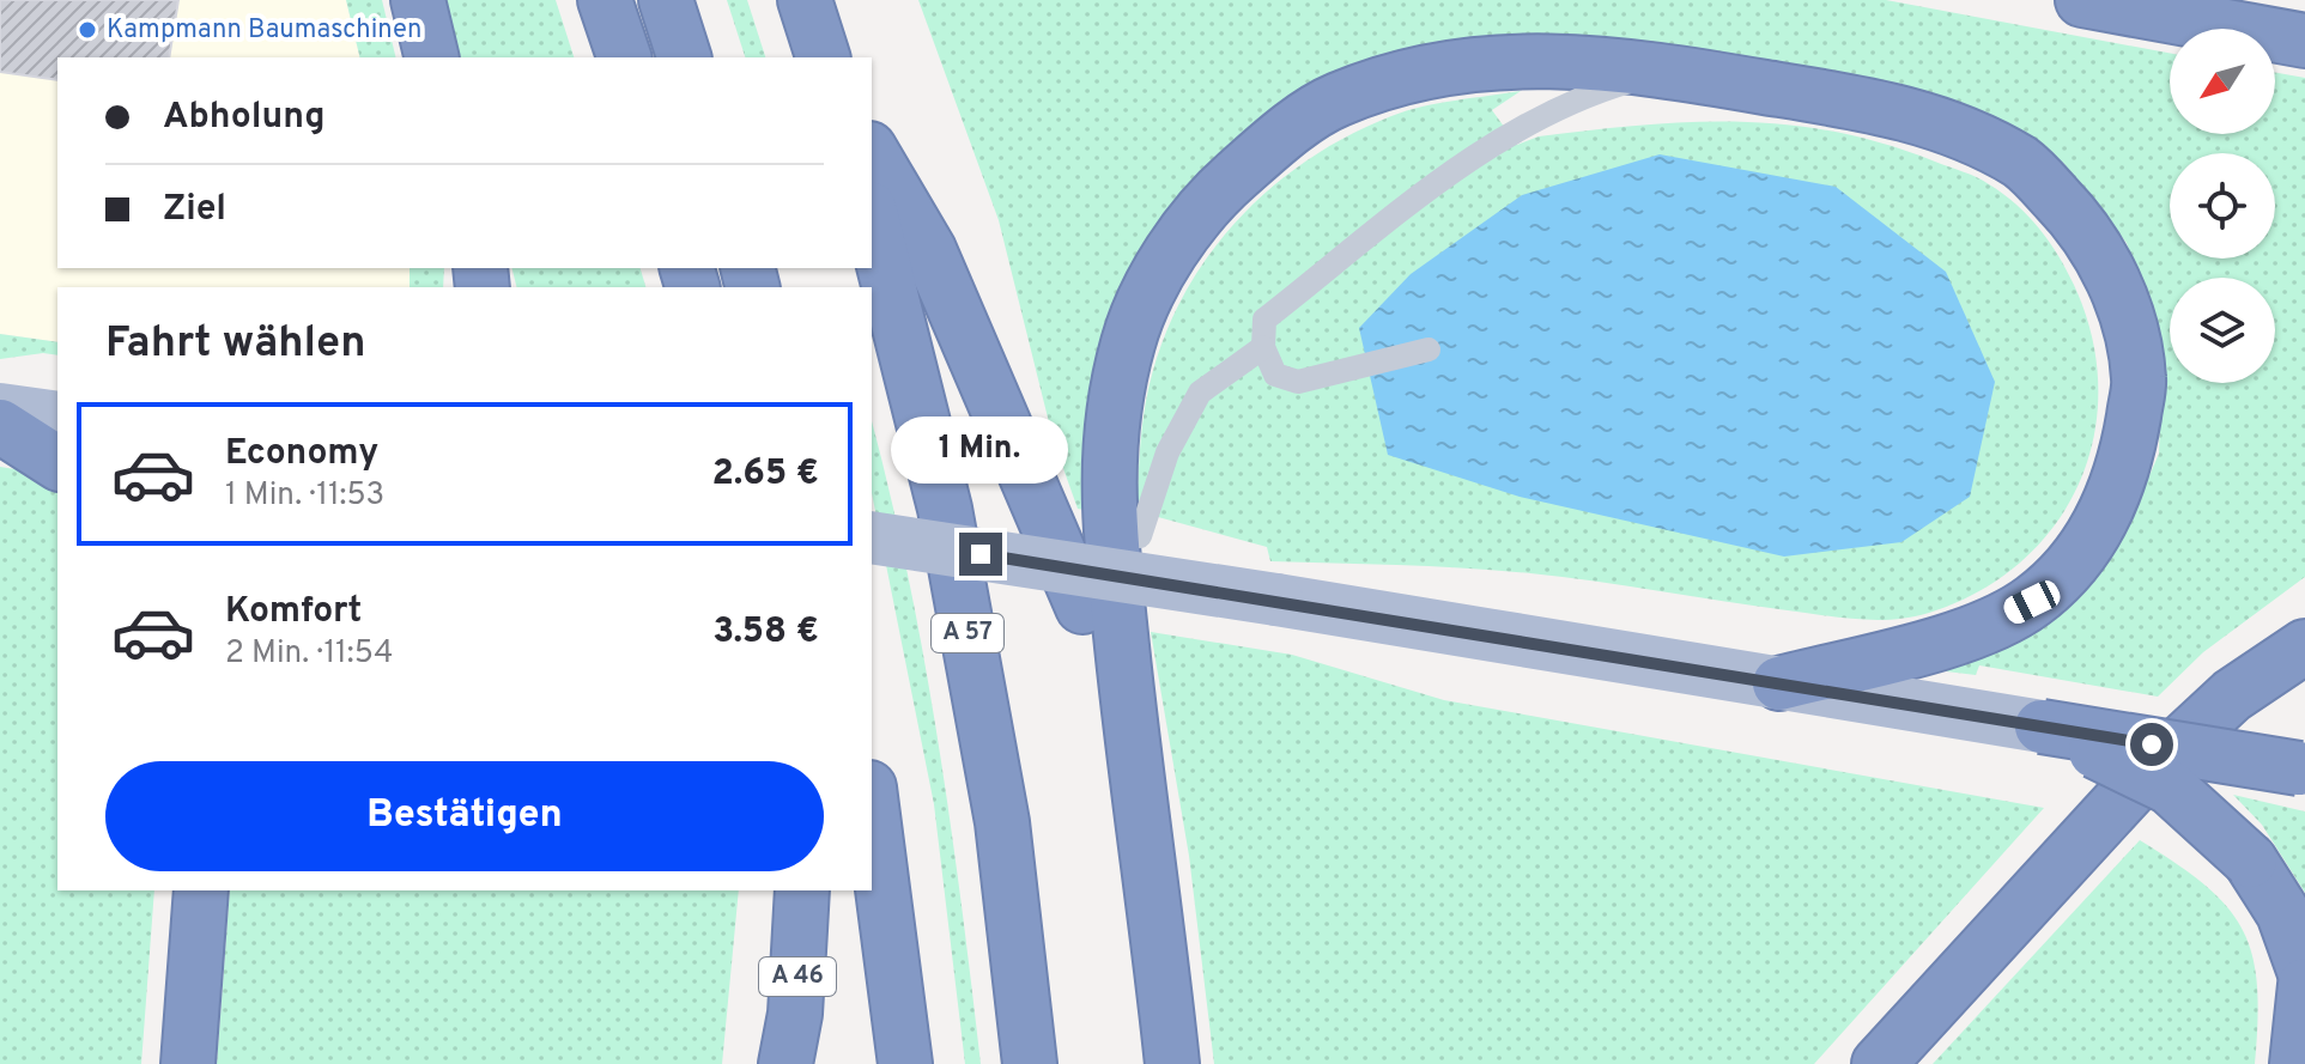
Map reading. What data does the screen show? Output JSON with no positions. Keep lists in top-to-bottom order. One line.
{"streets":{"highway":["A 57","A 46"]},"places":["Kampmann Baumaschinen"],"north":"bottom left","page":{"banner":["Abholung","Ziel"],"heading":"Fahrt wählen","list":[{"name":"Economy","note":"1 Min. · 11:53","value":"2.65 €"},{"name":"Komfort","note":"2 Min. · 11:54","value":"3.58 €"}],"bubble":"1 Min.","buttons":"Bestätigen"}}
